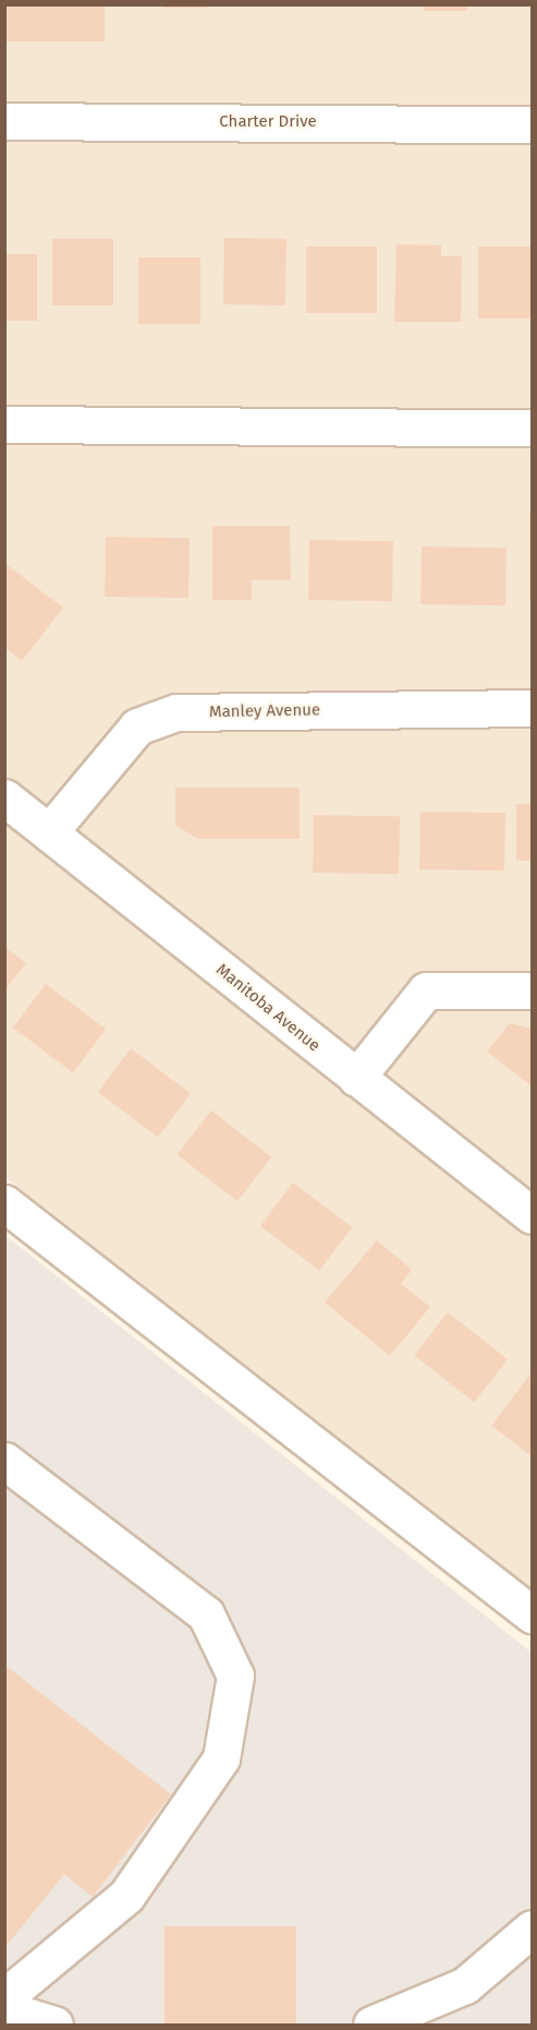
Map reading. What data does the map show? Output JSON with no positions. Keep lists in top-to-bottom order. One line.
{"streets":{"street":["Charter Drive","Manley Avenue","Manitoba Avenue"]},"crossings":[["Manley Avenue","Manitoba Avenue"]]}
